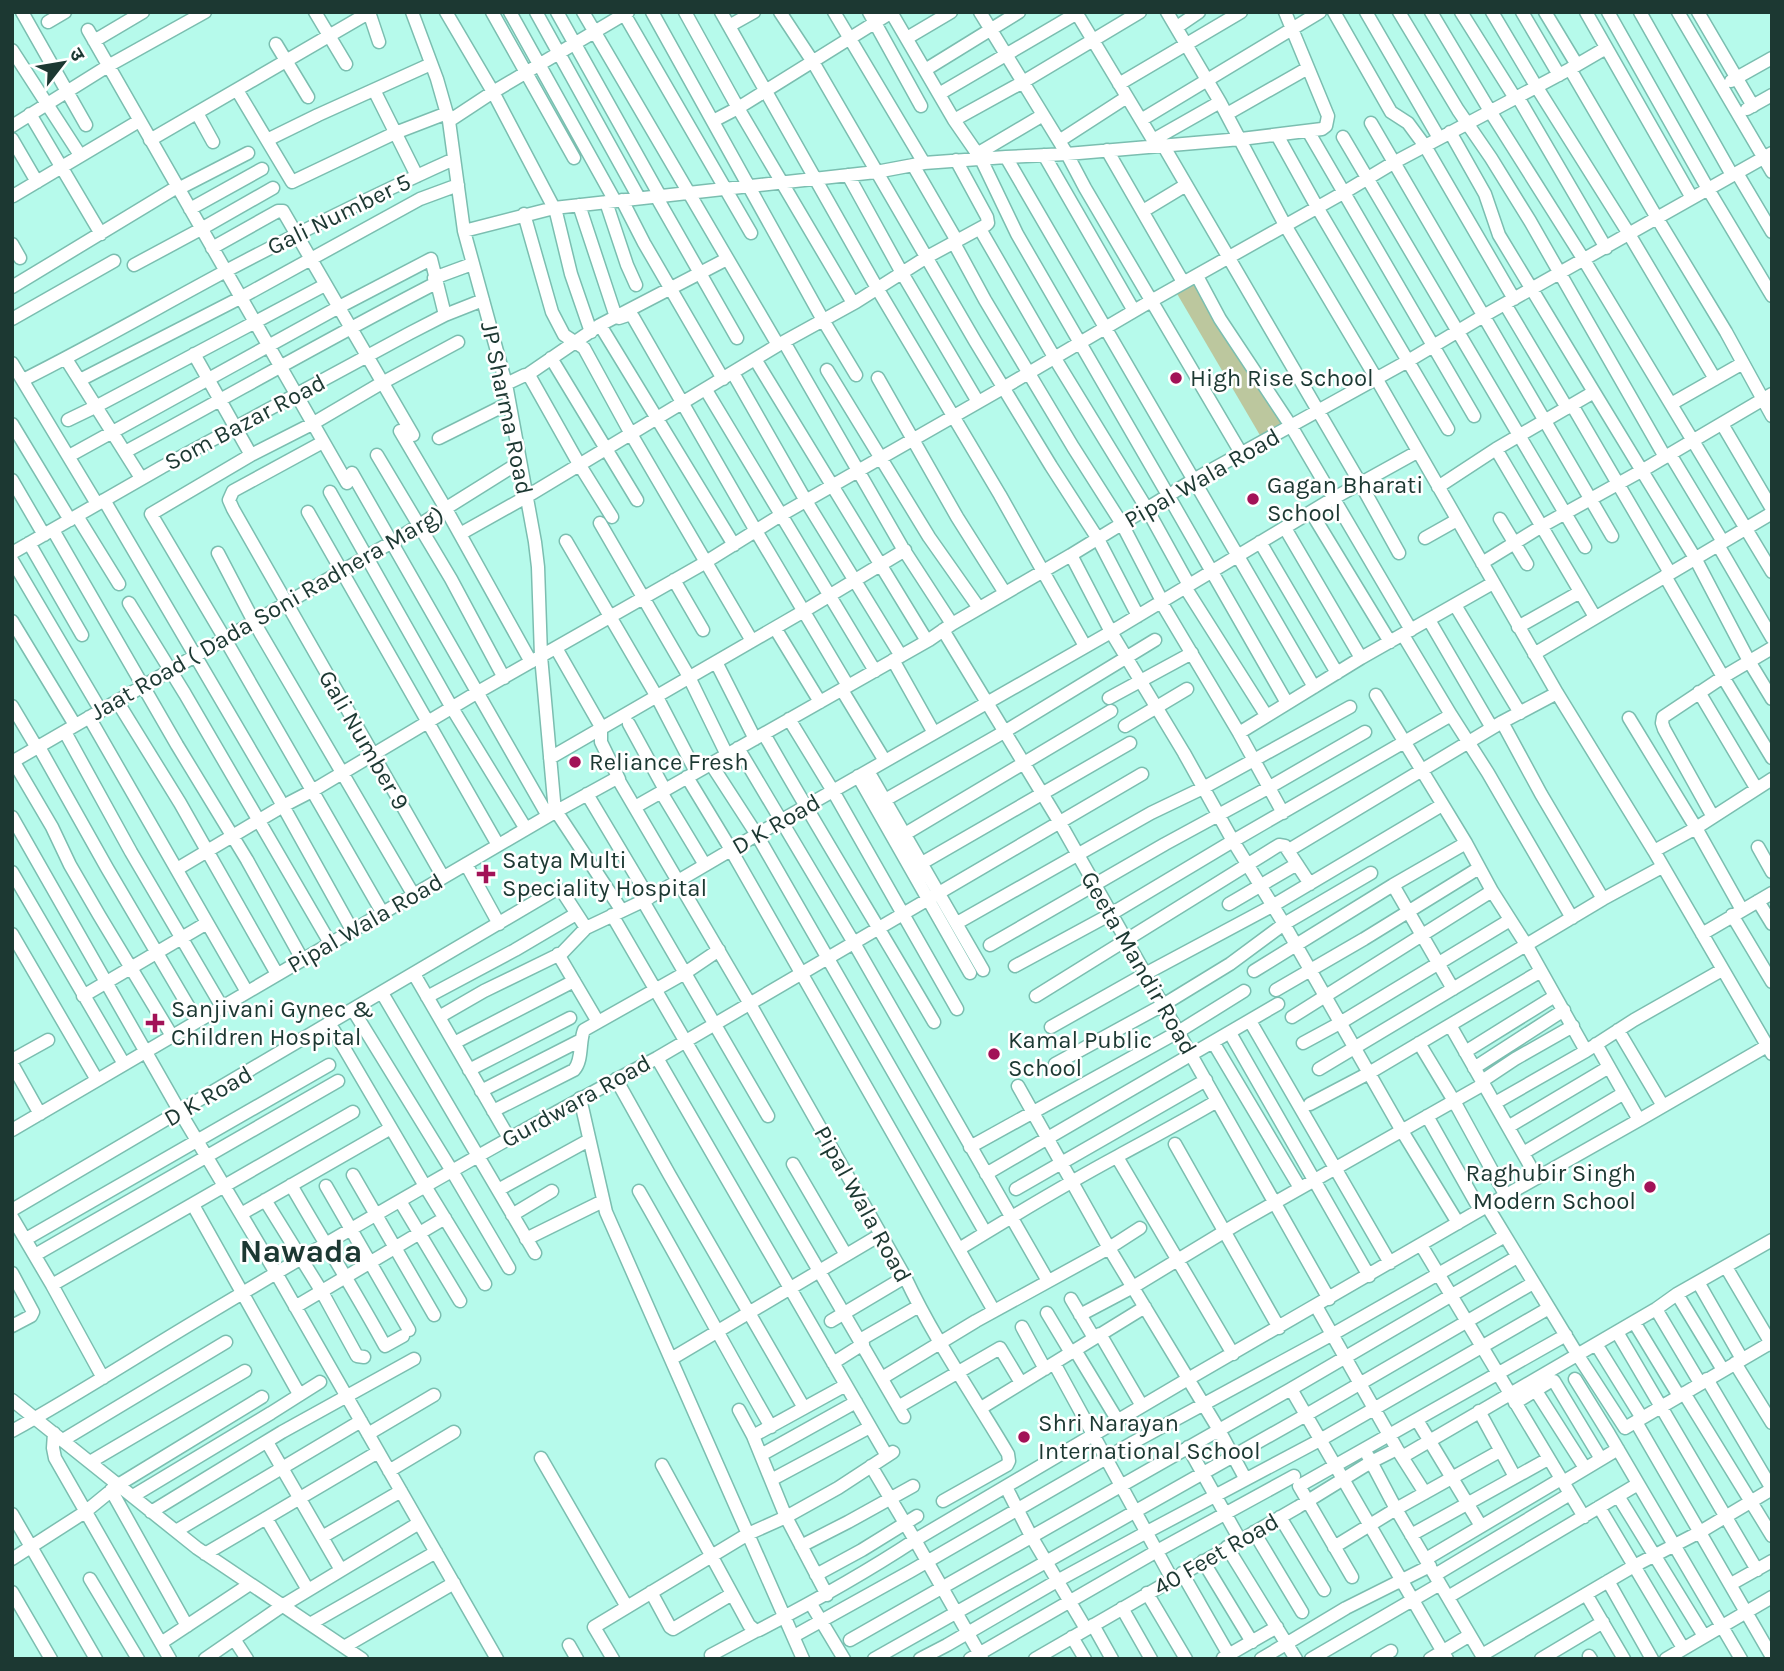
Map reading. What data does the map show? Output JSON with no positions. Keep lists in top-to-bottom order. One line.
{"streets":{"street":["Gali Number 5","JP Sharma Road","Som Bazar Road","Pipal Wala Road","Jaat Road ( Dada Soni Radhera Marg)","Gali Number 9","D K Road","Geeta Mandir Road","Gurdwara Road","40 Feet Road"]},"crossings":[["Gali Number 5","JP Sharma Road"],["JP Sharma Road","Som Bazar Road"],["JP Sharma Road","Pipal Wala Road"],["JP Sharma Road","Jaat Road ( Dada Soni Radhera Marg)"],["Pipal Wala Road","Gali Number 9"],["Pipal Wala Road","D K Road"],["Pipal Wala Road","Geeta Mandir Road"],["Pipal Wala Road","Gurdwara Road"],["Jaat Road ( Dada Soni Radhera Marg)","Gali Number 9"],["D K Road","Geeta Mandir Road"],["Geeta Mandir Road","Gurdwara Road"]],"districts":["Nawada"],"places":{"other":["High Rise School","Gagan Bharati School","Reliance Fresh","Kamal Public School","Raghubir Singh Modern School","Shri Narayan International School"],"health":["Satya Multi Speciality Hospital","Sanjivani Gynec & Children Hospital"]},"north":"top right"}
